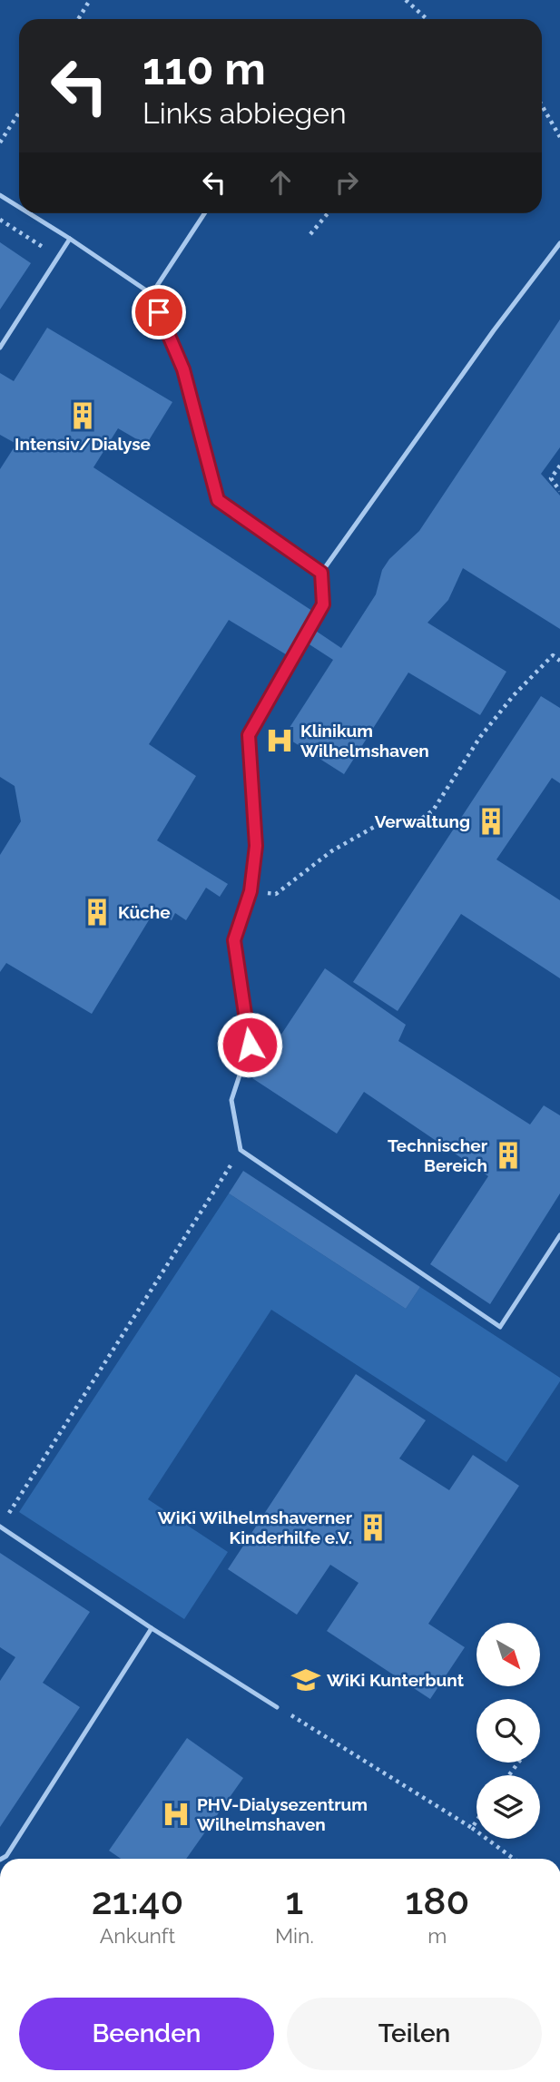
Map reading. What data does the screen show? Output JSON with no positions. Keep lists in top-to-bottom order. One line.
{"places":{"building":["Intensiv/Dialyse","Verwaltung","Küche","Technischer Bereich","WiKi Wilhelmshaverner Kinderhilfe e.V."],"hospital":["Klinikum Wilhelmshaven","PHV-Dialysezentrum Wilhelmshaven"],"school or university":["WiKi Kunterbunt"]},"north":"bottom right","page":{"turn":["110 m","Links abbiegen"],"eta":["21:40","Ankunft","1","Min.","180","m"],"buttons":["Beenden","Teilen"]}}
